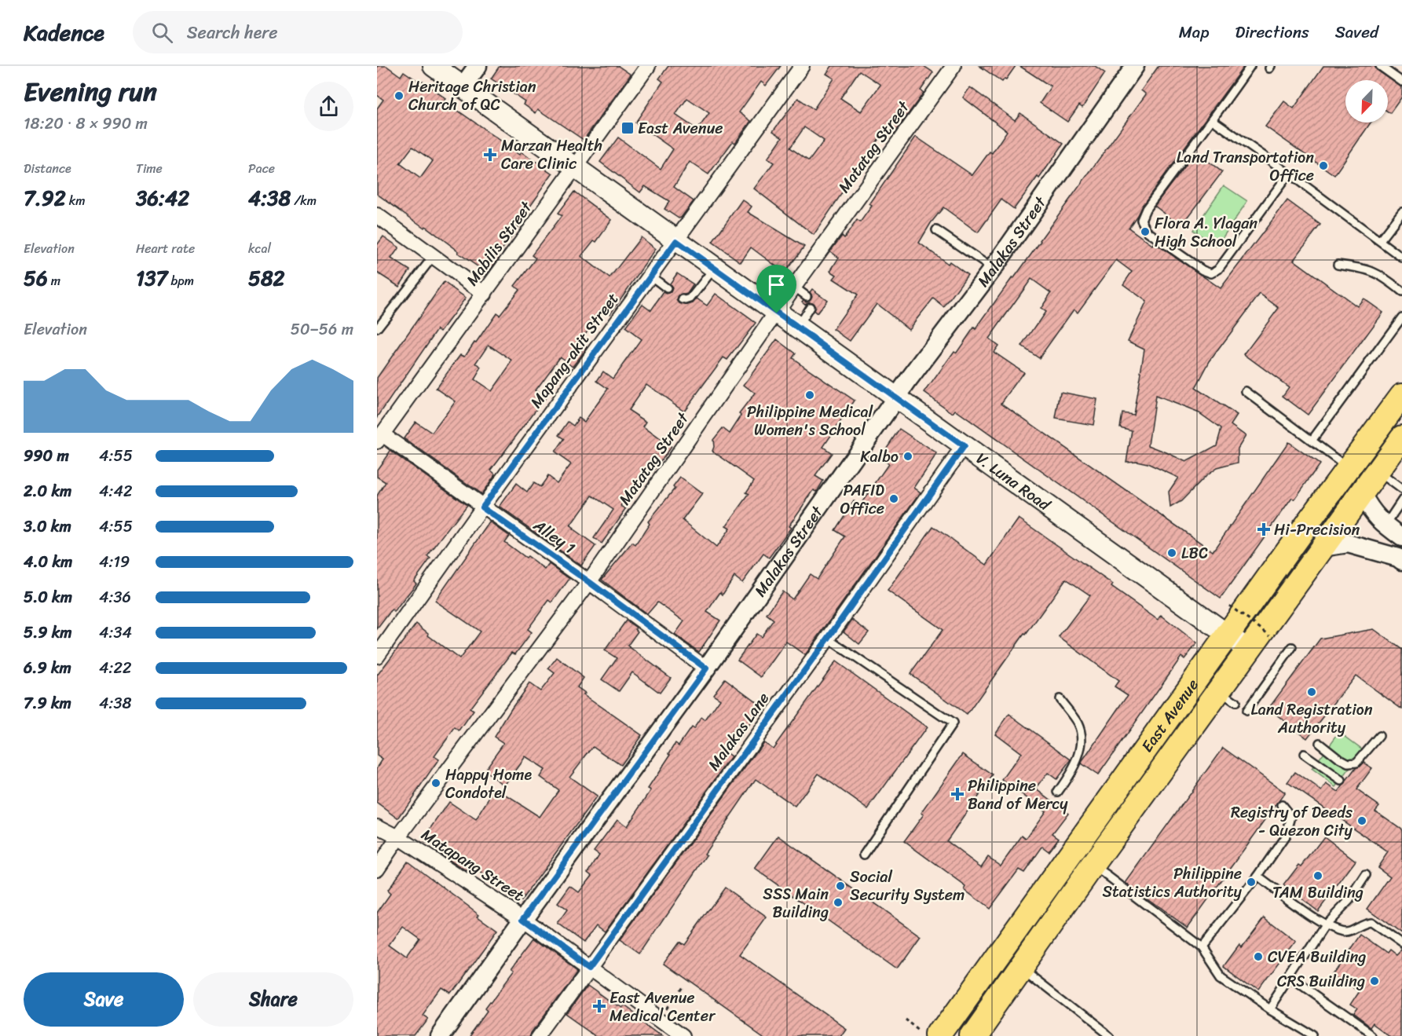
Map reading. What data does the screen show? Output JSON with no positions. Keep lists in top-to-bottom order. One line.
{"streets":{"main road":["V. Luna Road","East Avenue"],"street":["Matatag Street","Malakas Street","Mabilis Street","Mapang-akit Street","Alley 1","Malakas Lane","Matapang Street"]},"crossings":[["Matatag Street","V. Luna Road"],["Matatag Street","Alley 1"],["Matatag Street","Matapang Street"],["Malakas Street","V. Luna Road"],["Malakas Street","Alley 1"],["Malakas Street","Matapang Street"],["Mabilis Street","V. Luna Road"],["Mabilis Street","Alley 1"],["Mapang-akit Street","V. Luna Road"],["Mapang-akit Street","Alley 1"],["V. Luna Road","East Avenue"],["V. Luna Road","Malakas Lane"],["Malakas Lane","Matapang Street"]],"places":{"other":["Heritage Christian Church of QC","Land Transportation Office","Flora A. Ylagan High School","Philippine Medical Women's School","Kalbo","PAFID Office","LBC","Land Registration Authority","Happy Home Condotel","Registry of Deeds - Quezon City","TAM Building","Philippine Statistics Authority","Social Security System","SSS Main Building","CVEA Building","CRS Building"],"transit":["East Avenue"],"health":["Marzan Health Care Clinic","Hi-Precision","Philippine Band of Mercy","East Avenue Medical Center"]},"north":"bottom left","page":{"header":"Kadence","search":"Search here","nav":["Map","Directions","Saved"],"heading":["Evening run","18:20 · 8 × 990 m"],"stats":[["Distance","7.92 km"],["Time","36:42"],["Pace","4:38 /km"],["Elevation","56 m"],["Heart rate","137 bpm"],["kcal","582"]],"chart":["Elevation","50–56 m"],"list":[{"name":"990 m","note":"4:55"},{"name":"2.0 km","note":"4:42"},{"name":"3.0 km","note":"4:55"},{"name":"4.0 km","note":"4:19"},{"name":"5.0 km","note":"4:36"},{"name":"5.9 km","note":"4:34"},{"name":"6.9 km","note":"4:22"},{"name":"7.9 km","note":"4:38"}],"buttons":["Save","Share"]}}
